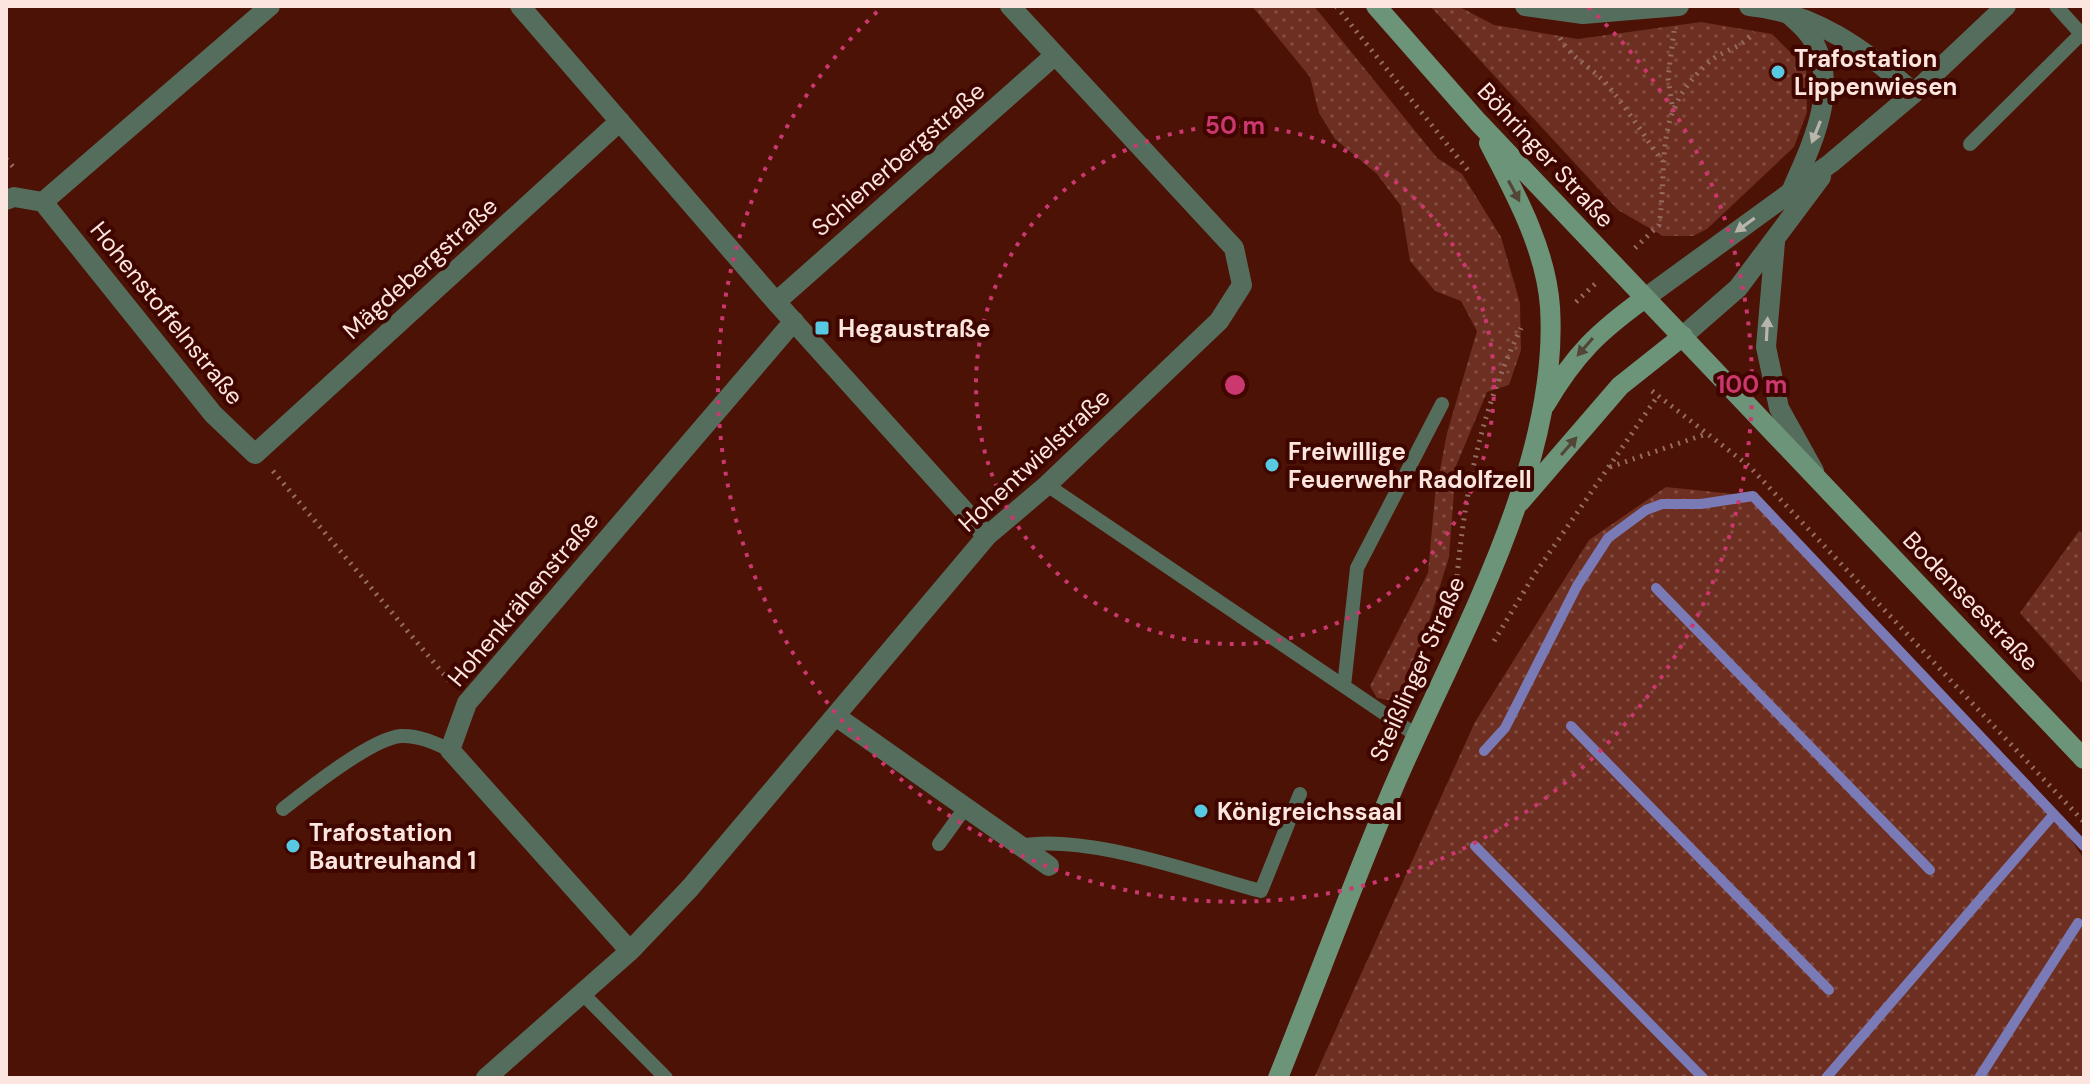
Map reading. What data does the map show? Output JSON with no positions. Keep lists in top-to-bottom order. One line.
{"streets":{"street":["Böhringer Straße","Schienerbergstraße","Mägdebergstraße","Hohenstoffelnstraße","Hohentwielstraße","Hohenkrähenstraße","Bodenseestraße","Steißlinger Straße"]},"crossings":[["Böhringer Straße","Bodenseestraße"],["Schienerbergstraße","Hohentwielstraße"],["Mägdebergstraße","Hohenstoffelnstraße"]],"places":{"other":["Trafostation Lippenwiesen","Freiwillige Feuerwehr Radolfzell","Königreichssaal","Trafostation Bautreuhand 1"],"transit":["Hegaustraße"]},"rings":["50 m","100 m"]}
